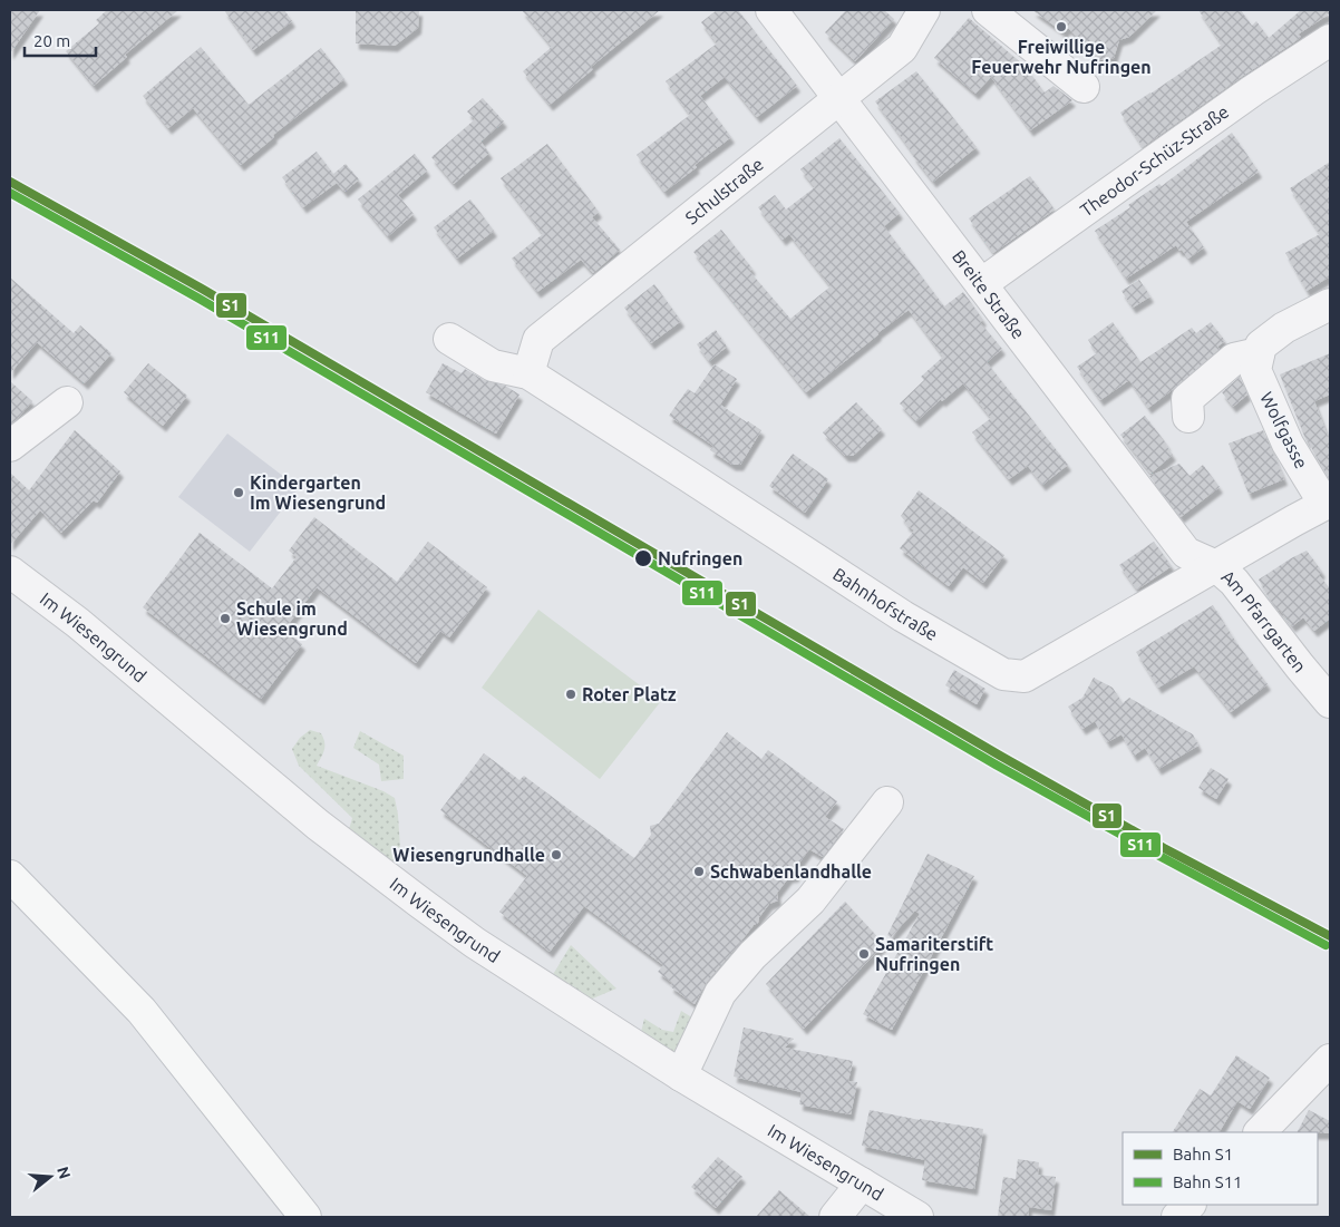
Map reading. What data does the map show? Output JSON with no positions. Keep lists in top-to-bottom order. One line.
{"streets":{"street":["Theodor-Schüz-Straße","Schulstraße","Breite Straße","Wolfgasse","Bahnhofstraße","Am Pfarrgarten","Im Wiesengrund"]},"crossings":[["Theodor-Schüz-Straße","Breite Straße"],["Schulstraße","Breite Straße"],["Schulstraße","Bahnhofstraße"],["Breite Straße","Bahnhofstraße"],["Breite Straße","Am Pfarrgarten"],["Wolfgasse","Bahnhofstraße"],["Bahnhofstraße","Am Pfarrgarten"]],"places":["Freiwillige Feuerwehr Nufringen","Kindergarten Im Wiesengrund","Nufringen","Schule im Wiesengrund","Roter Platz","Wiesengrundhalle","Schwabenlandhalle","Samariterstift Nufringen"],"lines":["rail line S1","rail line S11"],"legend":["Bahn S1","Bahn S11"],"scale_bar":"20 m","north":"right"}
